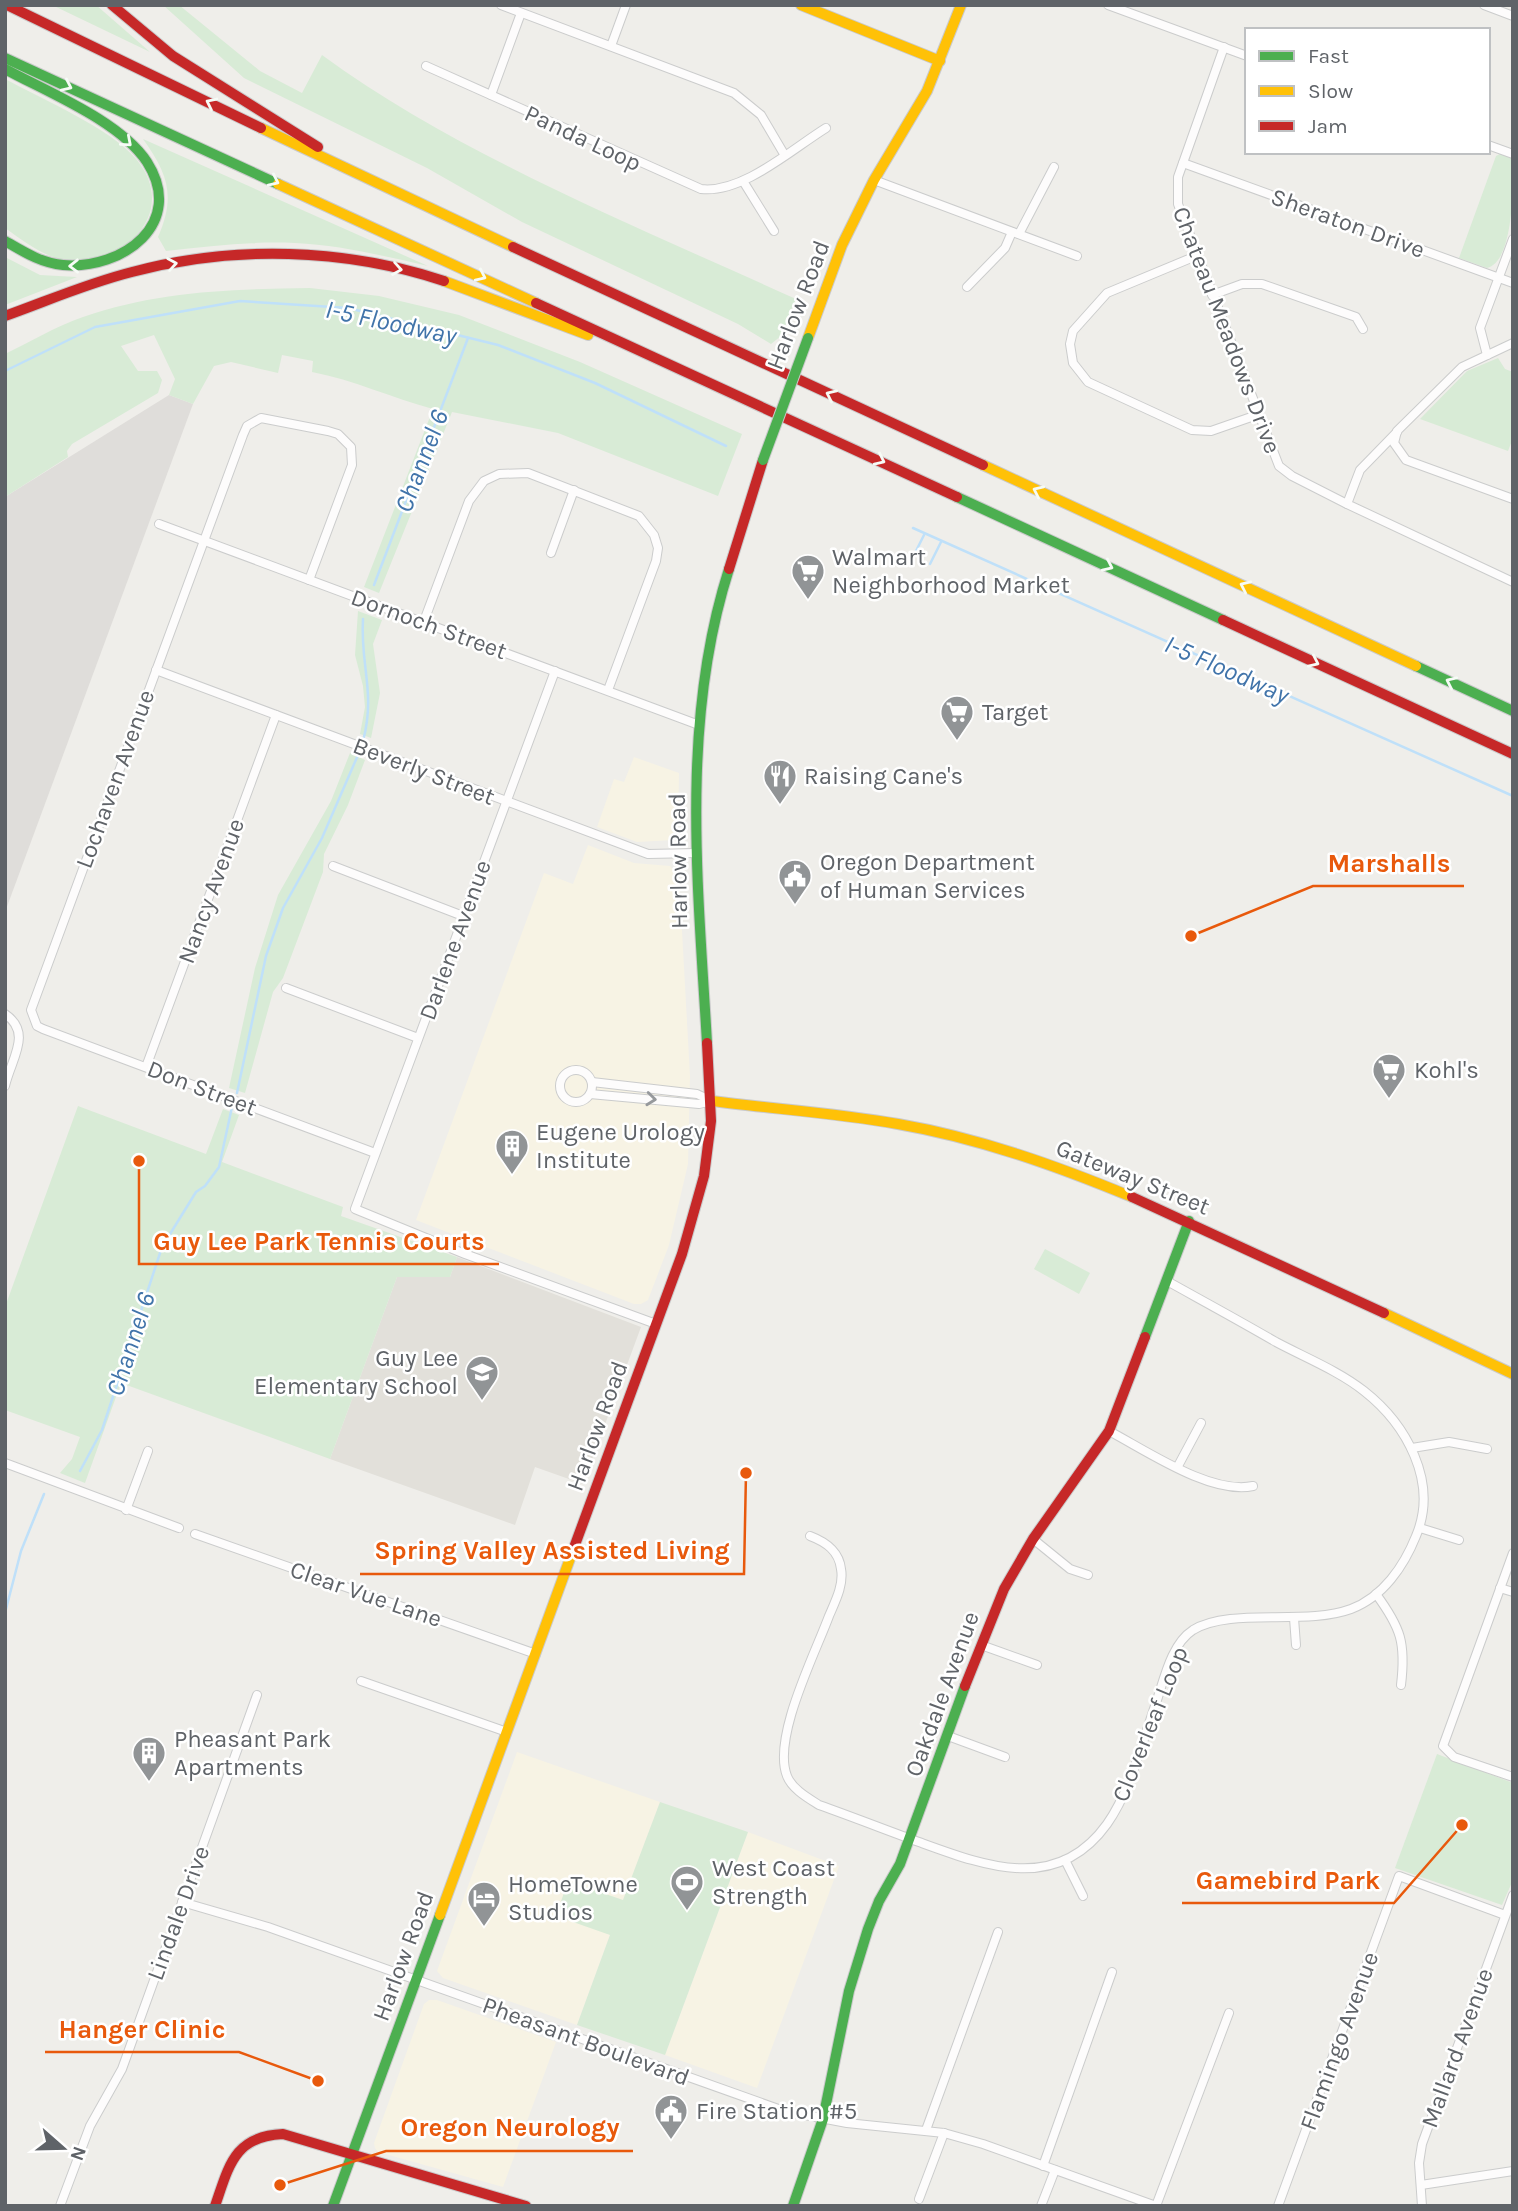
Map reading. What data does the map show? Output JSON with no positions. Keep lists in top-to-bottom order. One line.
{"streets":{"main road":["Harlow Road","Gateway Street","Oakdale Avenue"],"street":["Panda Loop","Sheraton Drive","Chateau Meadows Drive","Dornoch Street","Beverly Street","Lochaven Avenue","Nancy Avenue","Darlene Avenue","Don Street","Clear Vue Lane","Cloverleaf Loop","Lindale Drive","Pheasant Boulevard","Flamingo Avenue","Mallard Avenue"]},"crossings":[["Sheraton Drive","Chateau Meadows Drive"],["Harlow Road","Dornoch Street"],["Harlow Road","Beverly Street"],["Harlow Road","Darlene Avenue"],["Harlow Road","Gateway Street"],["Harlow Road","Clear Vue Lane"],["Harlow Road","Pheasant Boulevard"],["Dornoch Street","Lochaven Avenue"],["Dornoch Street","Darlene Avenue"],["Beverly Street","Lochaven Avenue"],["Beverly Street","Nancy Avenue"],["Beverly Street","Darlene Avenue"],["Lochaven Avenue","Don Street"],["Nancy Avenue","Don Street"],["Darlene Avenue","Don Street"],["Gateway Street","Oakdale Avenue"],["Oakdale Avenue","Cloverleaf Loop"],["Oakdale Avenue","Pheasant Boulevard"],["Lindale Drive","Pheasant Boulevard"],["Flamingo Avenue","Mallard Avenue"]],"water":["I-5 Floodway","Channel 6"],"places":{"supermarket":["Walmart Neighborhood Market","Target","Kohl's"],"restaurant":["Raising Cane's"],"public building":["Oregon Department of Human Services","Fire Station #5"],"other":["Marshalls","Guy Lee Park Tennis Courts","Spring Valley Assisted Living","Gamebird Park","Hanger Clinic","Oregon Neurology"],"building":["Eugene Urology Institute","Pheasant Park Apartments"],"school or university":["Guy Lee Elementary School"],"sports":["West Coast Strength"],"hotel":["HomeTowne Studios"]},"legend":["Fast","Slow","Jam"],"north":"right"}
